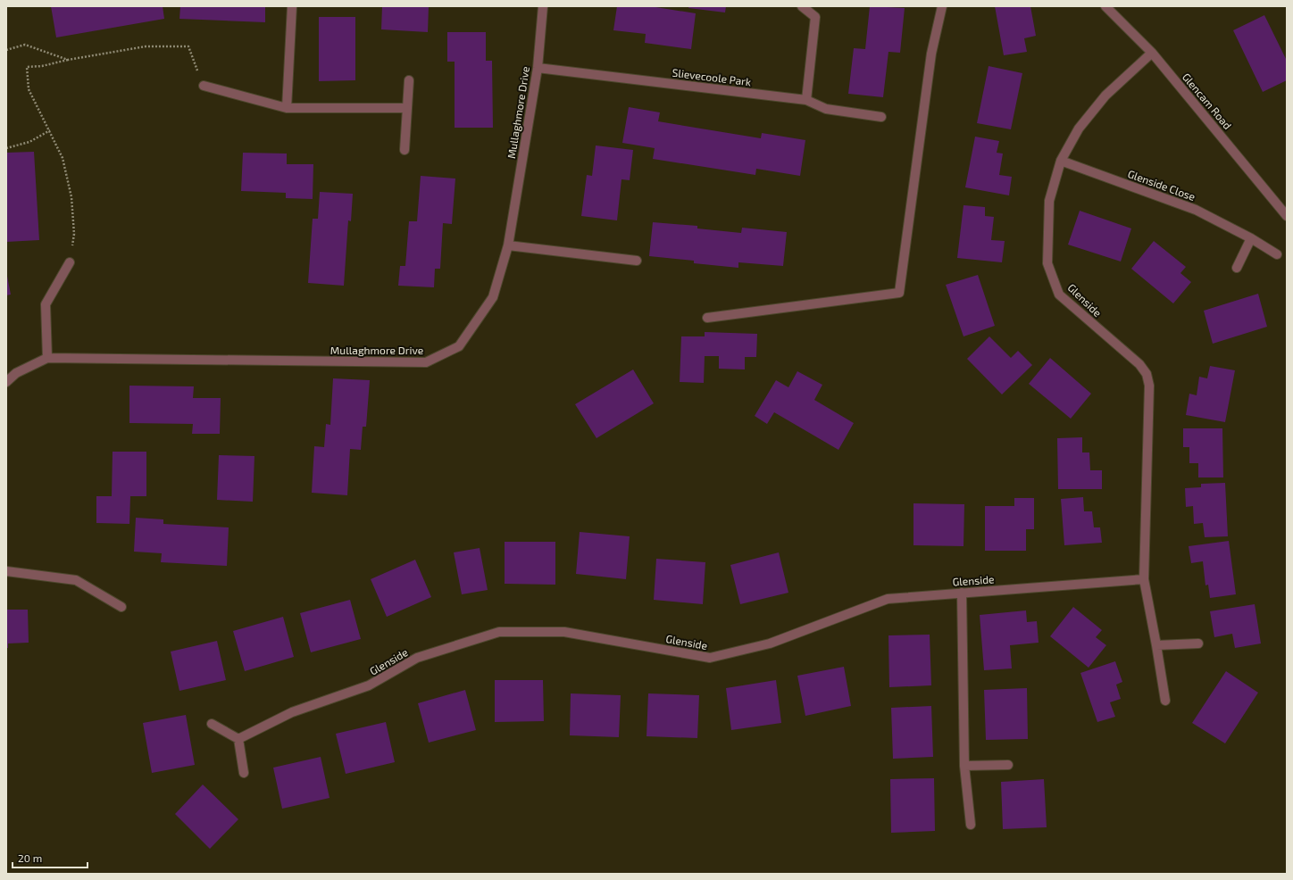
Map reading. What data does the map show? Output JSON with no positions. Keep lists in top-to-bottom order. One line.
{"streets":{"street":["Slievecoole Park","Glencam Road","Mullaghmore Drive","Glenside Close","Glenside"]},"crossings":[["Slievecoole Park","Mullaghmore Drive"],["Glencam Road","Glenside"],["Glenside Close","Glenside"]],"scale_bar":"20 m"}
